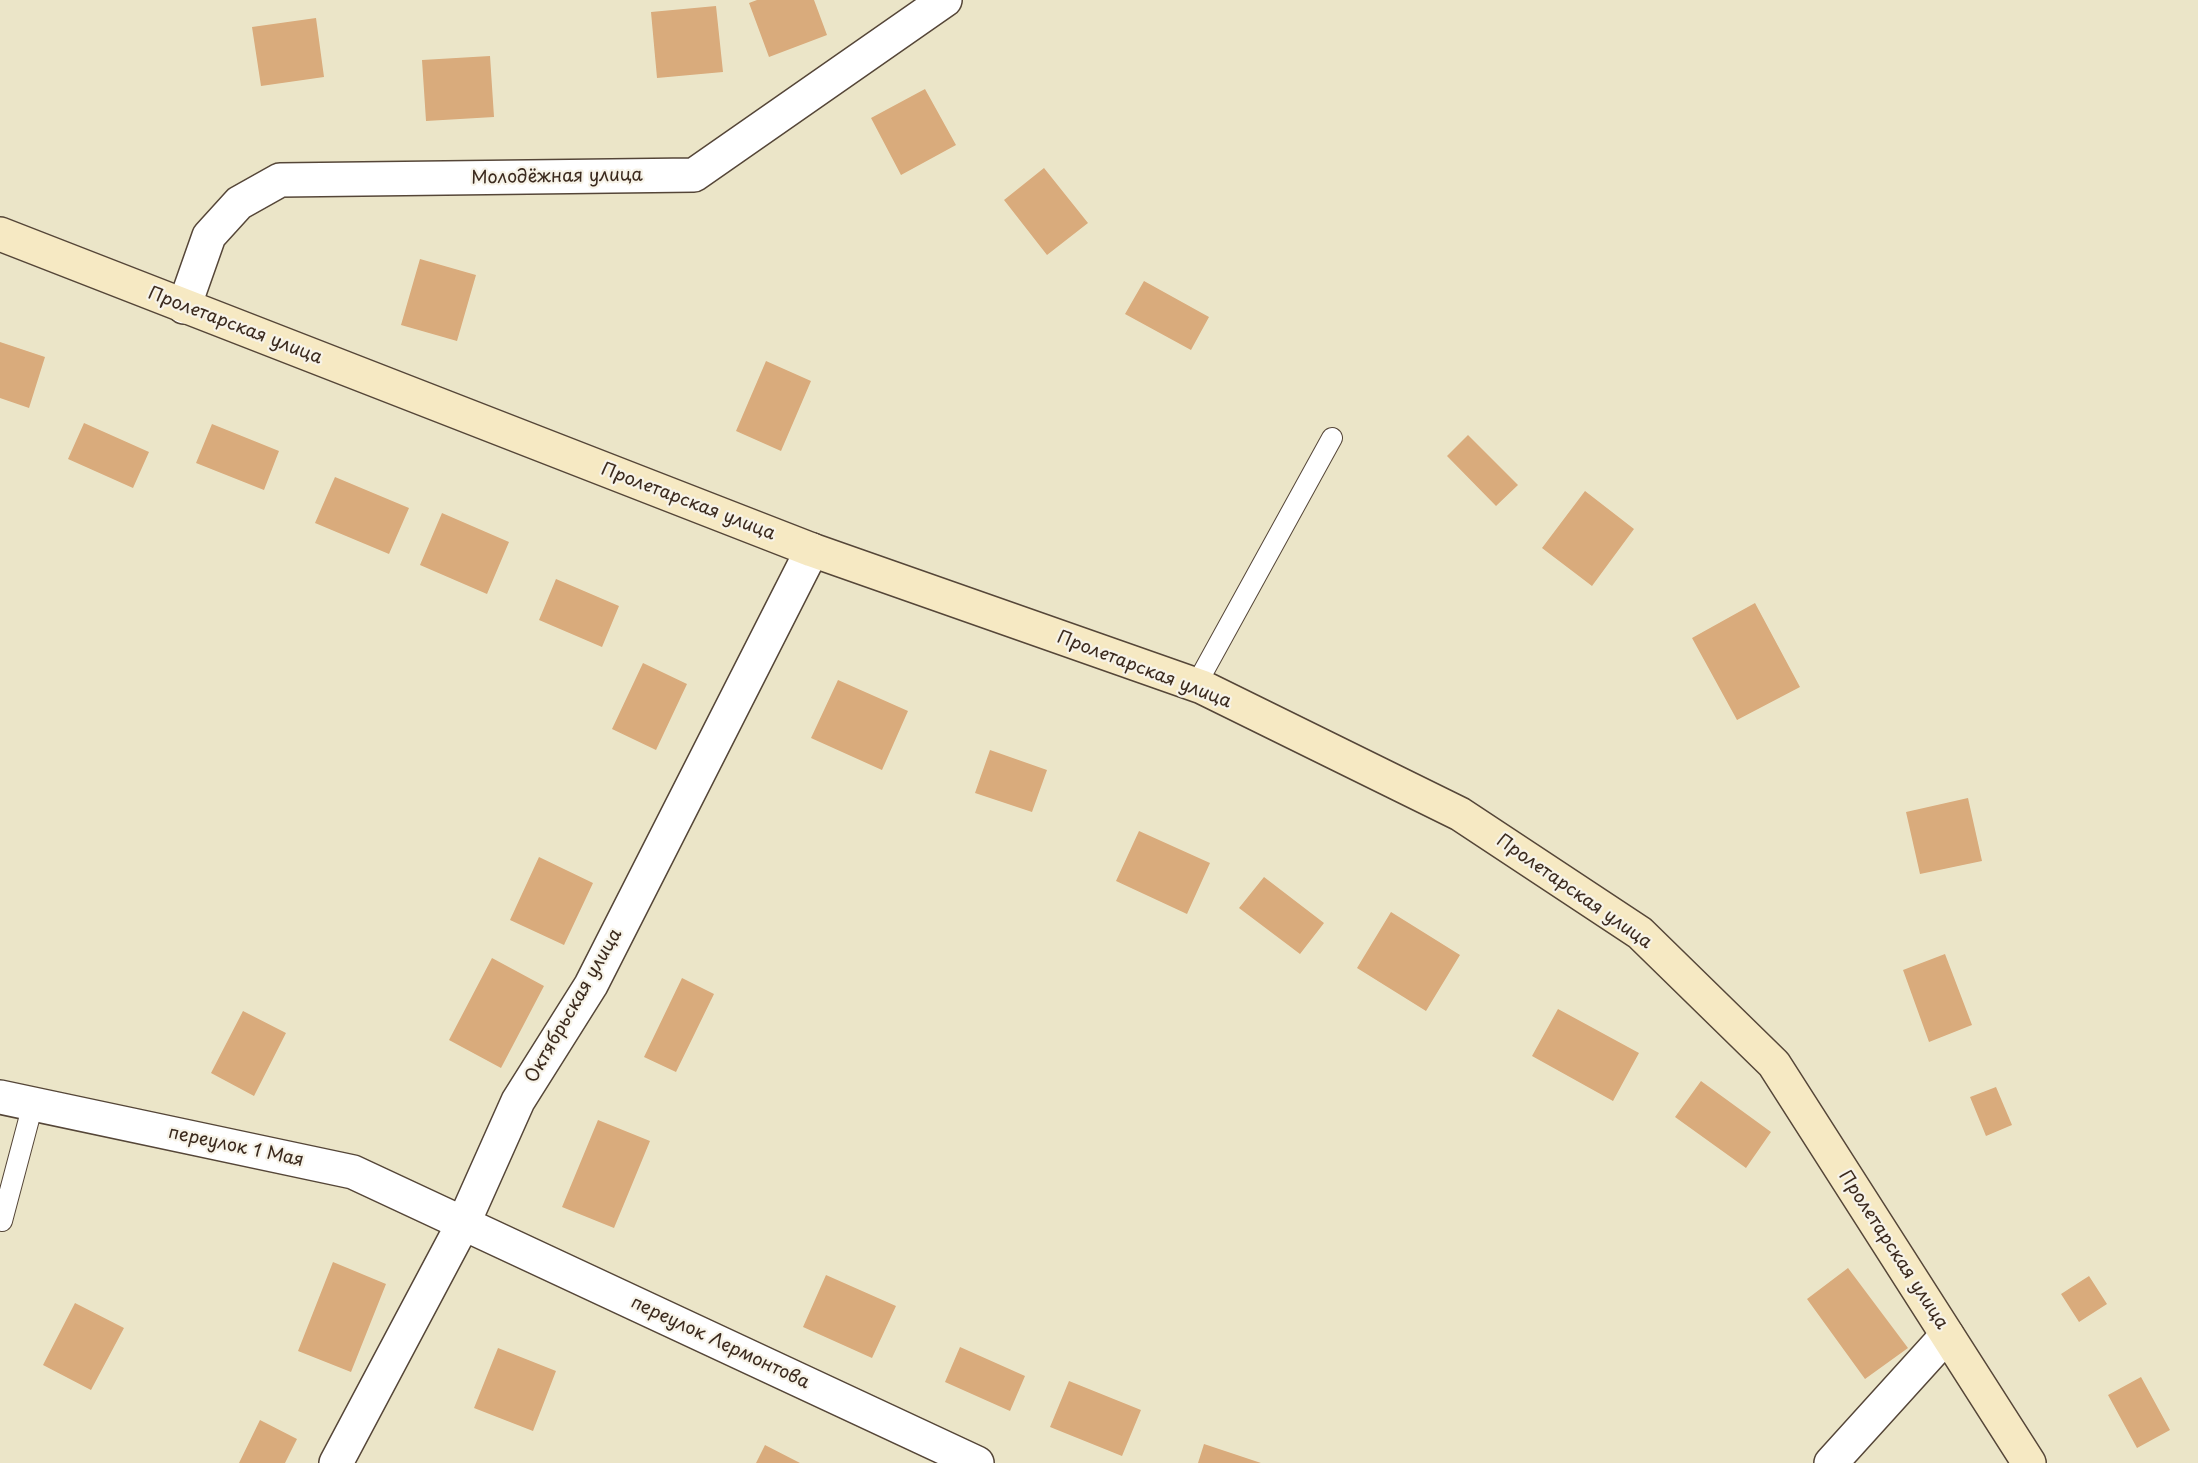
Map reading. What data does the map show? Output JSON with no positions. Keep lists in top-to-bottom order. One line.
{"streets":{"street":["Молодёжная улица","Пролетарская улица","Октябрьская улица","переулок 1 Мая","переулок Лермонтова"]},"crossings":[["Молодёжная улица","Пролетарская улица"],["Пролетарская улица","Октябрьская улица"],["Октябрьская улица","переулок 1 Мая"],["Октябрьская улица","переулок Лермонтова"],["переулок 1 Мая","переулок Лермонтова"]]}
